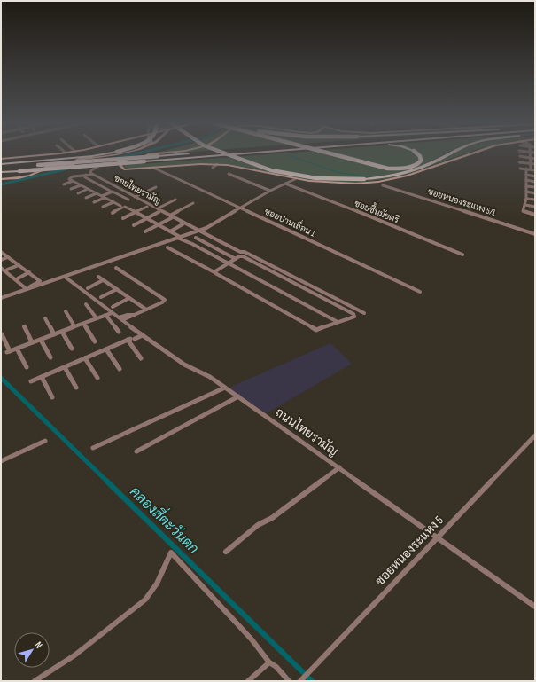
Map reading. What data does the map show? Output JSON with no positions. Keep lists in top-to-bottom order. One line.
{"streets":{"street":["ซอยไทยรามัญ","ซอยหนองระแหง 5/1","ซอยชื้นมัยตรี","ซอยปานเถื่อน 1","ถนนไทยรามัญ","ซอยหนองระแหง 5"]},"crossings":[["ถนนไทยรามัญ","ซอยหนองระแหง 5"]],"water":["คลองสี่ตะวันตก"],"north":"top right"}
